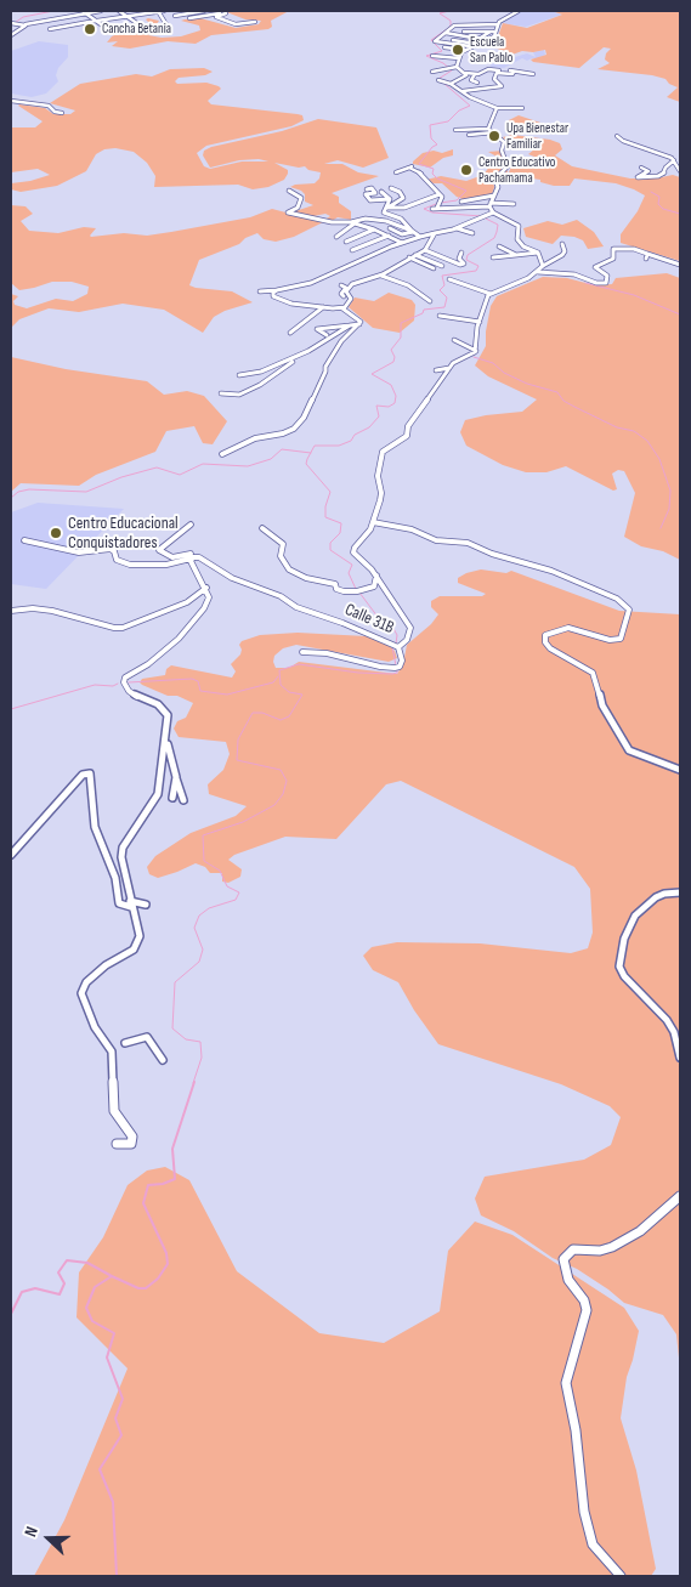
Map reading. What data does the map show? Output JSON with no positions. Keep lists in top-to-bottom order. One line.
{"streets":{"street":["Calle 31B"]},"places":["Cancha Betania","Escuela San Pablo","Upa Bienestar Familiar","Centro Educativo Pachamama","Centro Educacional Conquistadores"],"north":"left"}
